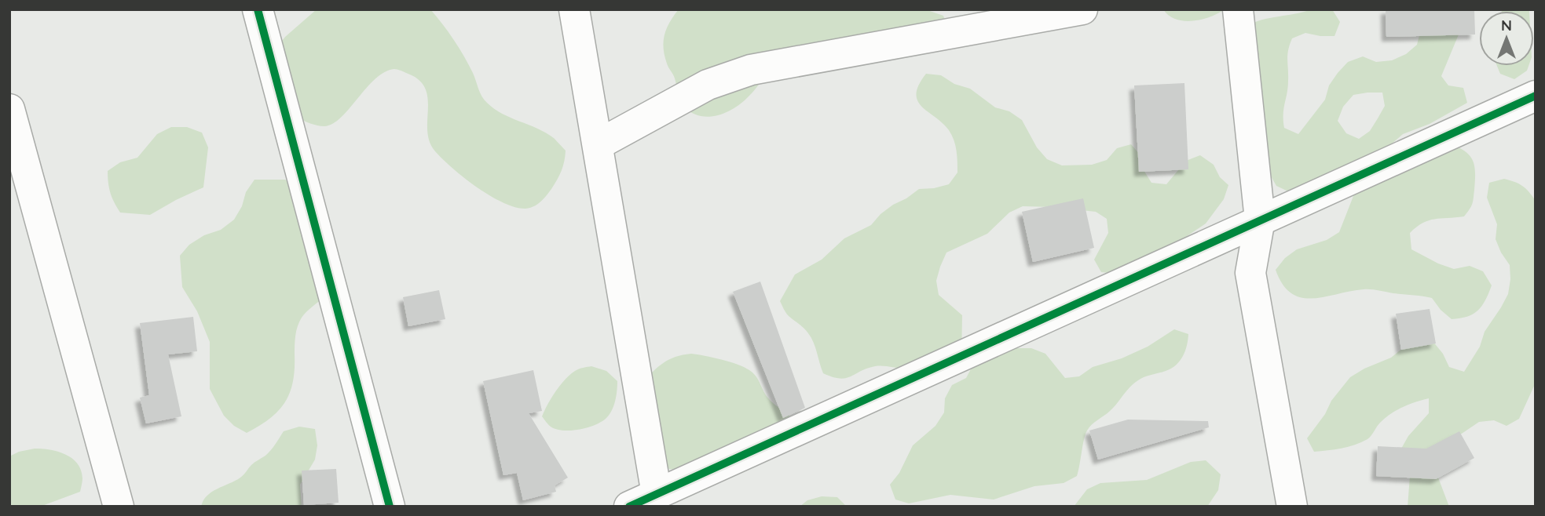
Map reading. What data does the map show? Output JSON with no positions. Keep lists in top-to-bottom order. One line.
{"north":"top"}
